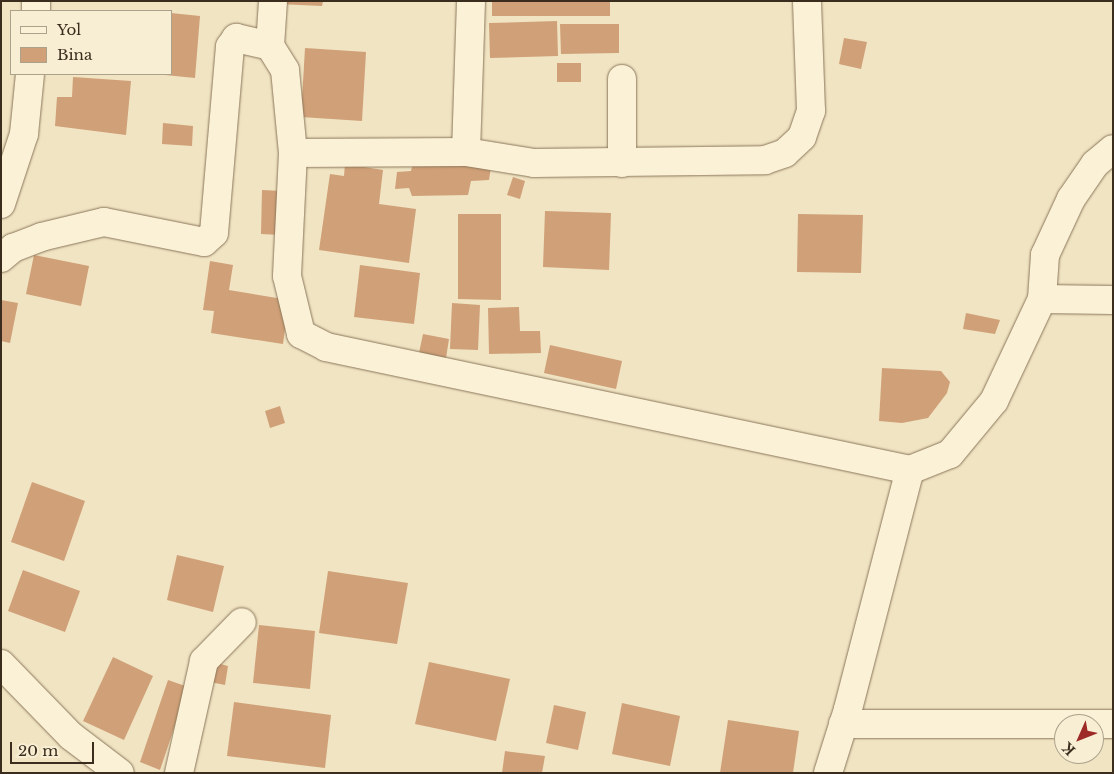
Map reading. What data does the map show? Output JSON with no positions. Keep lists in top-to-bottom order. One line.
{"legend":["Yol","Bina"],"scale_bar":"20 m","north":"bottom left"}
